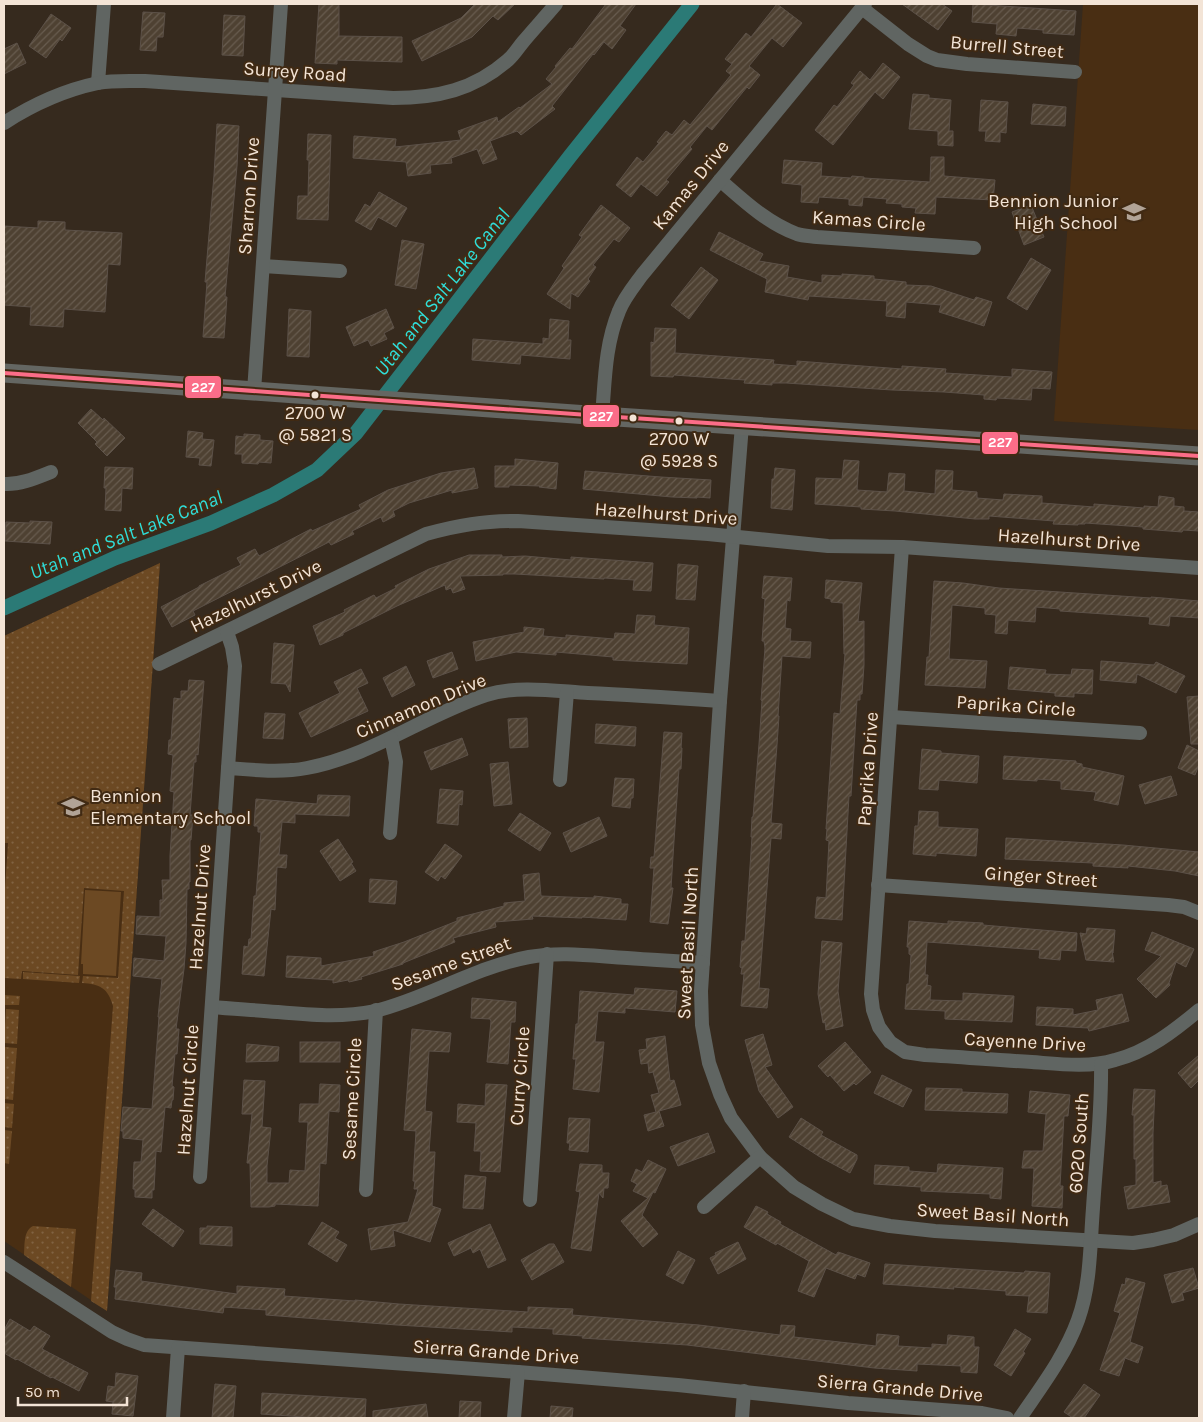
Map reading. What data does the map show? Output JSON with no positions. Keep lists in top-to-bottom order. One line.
{"streets":{"street":["Burrell Street","Surrey Road","Kamas Drive","Sharron Drive","Kamas Circle","Hazelhurst Drive","Cinnamon Drive","Paprika Circle","Paprika Drive","Ginger Street","Hazelnut Drive","Sweet Basil North","Sesame Street","Cayenne Drive","Curry Circle","Hazelnut Circle","Sesame Circle","6020 South","Sierra Grande Drive"]},"crossings":[["Burrell Street","Kamas Drive"],["Surrey Road","Sharron Drive"],["Kamas Drive","Kamas Circle"],["Hazelhurst Drive","Paprika Drive"],["Hazelhurst Drive","Hazelnut Drive"],["Hazelhurst Drive","Sweet Basil North"],["Cinnamon Drive","Hazelnut Drive"],["Cinnamon Drive","Sweet Basil North"],["Paprika Circle","Paprika Drive"],["Paprika Drive","Ginger Street"],["Paprika Drive","Cayenne Drive"],["Hazelnut Drive","Sesame Street"],["Hazelnut Drive","Hazelnut Circle"],["Sweet Basil North","Sesame Street"],["Sweet Basil North","6020 South"],["Sesame Street","Curry Circle"],["Sesame Street","Hazelnut Circle"],["Sesame Street","Sesame Circle"],["Cayenne Drive","6020 South"]],"water":["Utah and Salt Lake Canal"],"places":{"school or university":["Bennion Junior High School","Bennion Elementary School"],"other":["2700 W @ 5821 S","2700 W @ 5928 S"]},"lines":["transit line 227"],"scale_bar":"50 m"}
